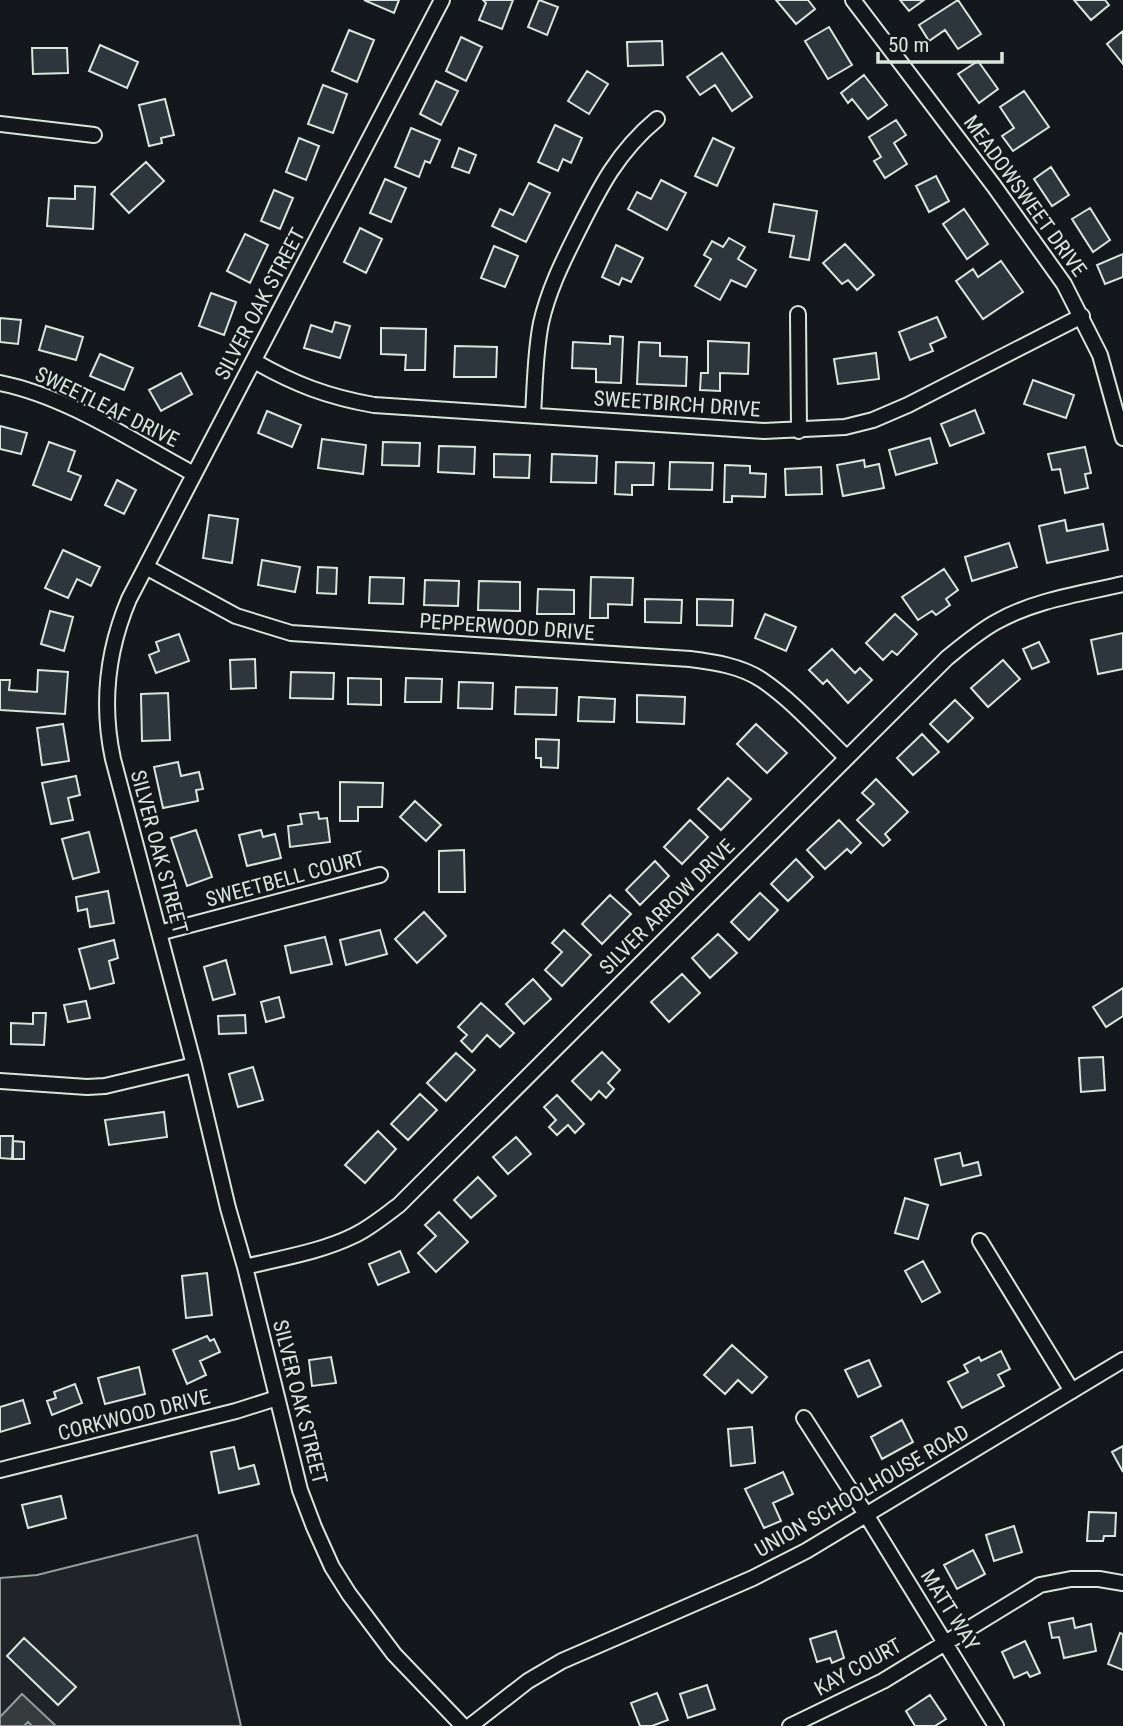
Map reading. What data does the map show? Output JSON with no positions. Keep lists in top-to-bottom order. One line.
{"streets":{"street":["MEADOWSWEET DRIVE","SILVER OAK STREET","SWEETBIRCH DRIVE","SWEETLEAF DRIVE","PEPPERWOOD DRIVE","SWEETBELL COURT","SILVER ARROW DRIVE","CORKWOOD DRIVE","UNION SCHOOLHOUSE ROAD","MATT WAY","KAY COURT"]},"crossings":[["MEADOWSWEET DRIVE","SWEETBIRCH DRIVE"],["SILVER OAK STREET","SWEETBIRCH DRIVE"],["SILVER OAK STREET","SWEETLEAF DRIVE"],["SILVER OAK STREET","PEPPERWOOD DRIVE"],["SILVER OAK STREET","SWEETBELL COURT"],["SILVER OAK STREET","SILVER ARROW DRIVE"],["SILVER OAK STREET","CORKWOOD DRIVE"],["PEPPERWOOD DRIVE","SILVER ARROW DRIVE"],["UNION SCHOOLHOUSE ROAD","MATT WAY"],["MATT WAY","KAY COURT"]],"scale_bar":"50 m"}
